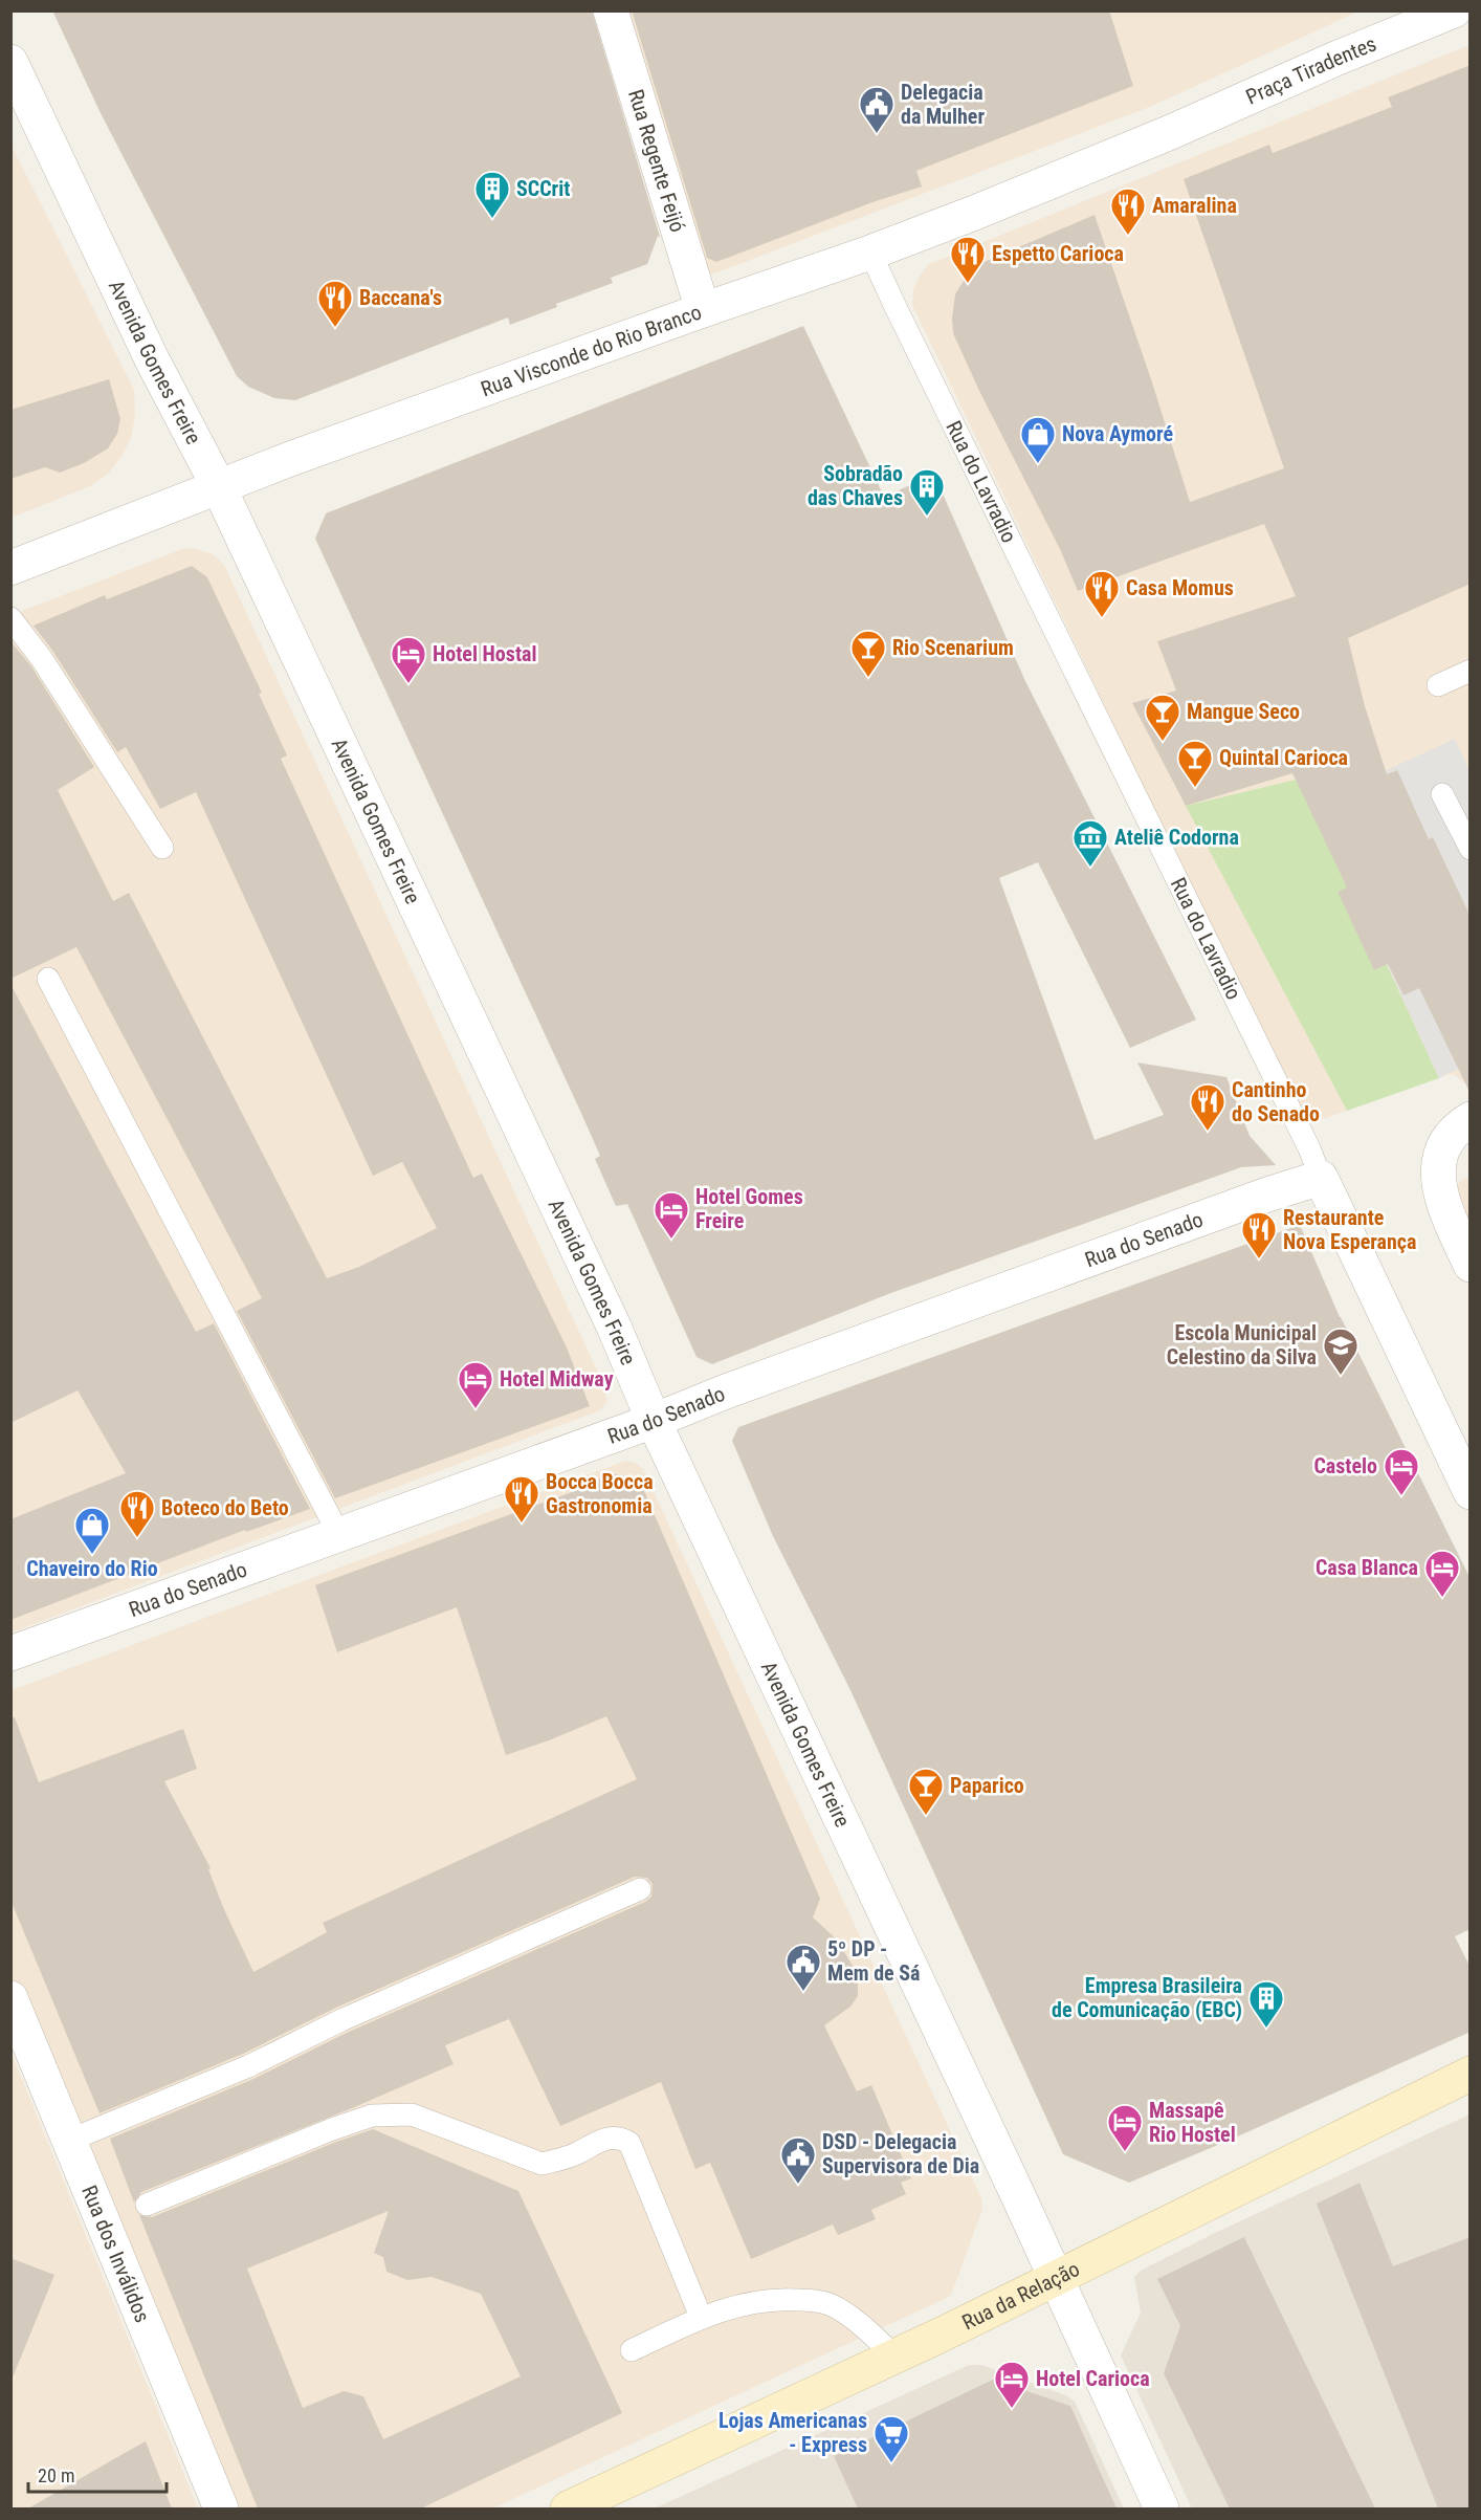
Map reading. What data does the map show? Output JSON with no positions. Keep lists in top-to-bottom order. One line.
{"streets":{"main road":["Rua da Relação"],"street":["Praça Tiradentes","Rua Regente Feijó","Rua Visconde do Rio Branco","Avenida Gomes Freire","Rua do Lavradio","Rua do Senado","Rua dos Inválidos"]},"crossings":[["Praça Tiradentes","Rua Visconde do Rio Branco"],["Rua Regente Feijó","Rua Visconde do Rio Branco"],["Rua Visconde do Rio Branco","Avenida Gomes Freire"],["Rua Visconde do Rio Branco","Rua do Lavradio"],["Avenida Gomes Freire","Rua do Senado"],["Avenida Gomes Freire","Rua da Relação"],["Rua do Lavradio","Rua do Senado"]],"places":{"public building":["Delegacia da Mulher","5º DP - Mem de Sá","DSD - Delegacia Supervisora de Dia"],"building":["SCCrit","Sobradão das Chaves","Empresa Brasileira de Comunicação (EBC)"],"restaurant":["Amaralina","Espetto Carioca","Baccana's","Casa Momus","Cantinho do Senado","Restaurante Nova Esperança","Bocca Bocca Gastronomia","Boteco do Beto"],"shop":["Nova Aymoré","Chaveiro do Rio"],"bar":["Rio Scenarium","Mangue Seco","Quintal Carioca","Paparico"],"hotel":["Hotel Hostal","Hotel Gomes Freire","Hotel Midway","Castelo","Casa Blanca","Massapê Rio Hostel","Hotel Carioca"],"museum":["Ateliê Codorna"],"school or university":["Escola Municipal Celestino da Silva"],"supermarket":["Lojas Americanas - Express"]},"scale_bar":"20 m"}
